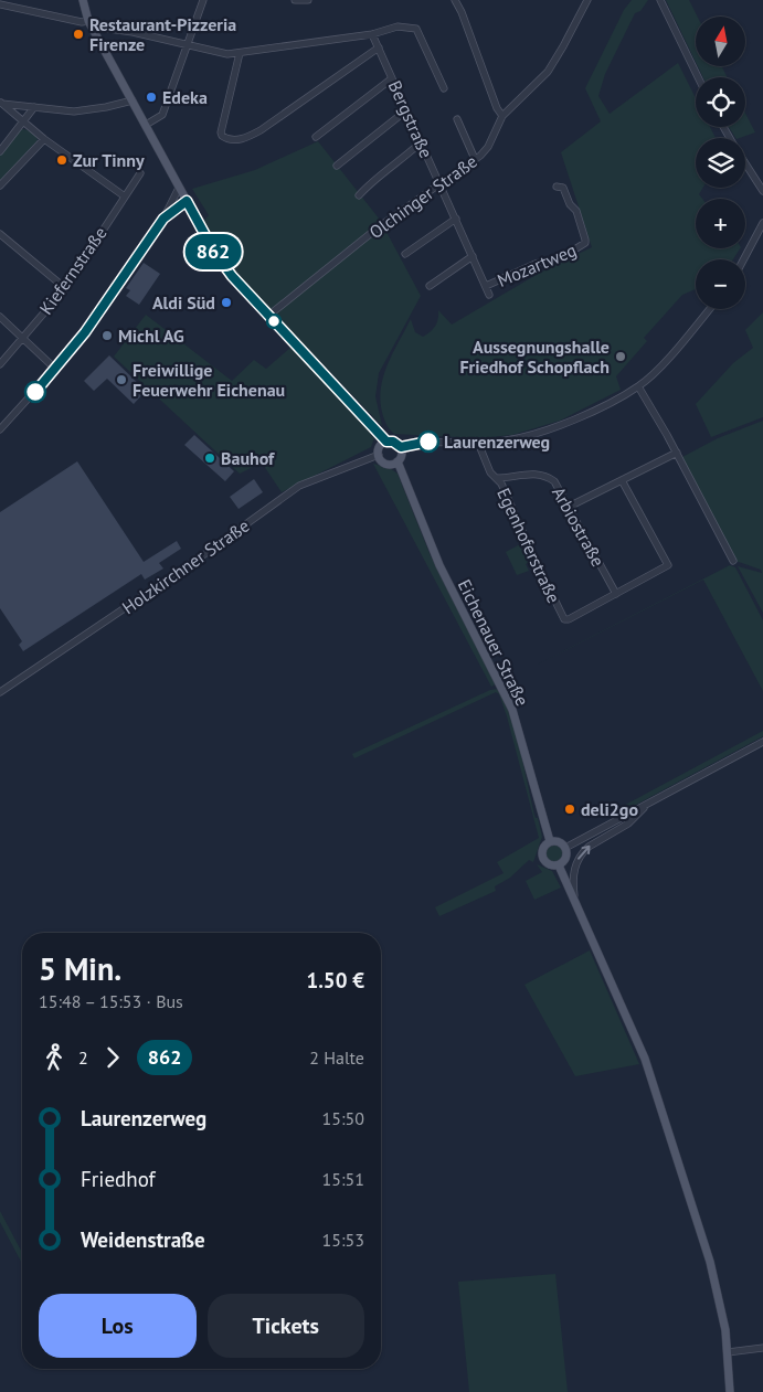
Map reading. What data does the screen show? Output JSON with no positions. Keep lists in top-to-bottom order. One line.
{"streets":{"main road":["Eichenauer Straße"],"street":["Bergstraße","Olchinger Straße","Mozartweg","Kiefernstraße","Arbiostraße","Egenhoferstraße","Holzkirchner Straße"]},"crossings":[["Bergstraße","Olchinger Straße"],["Bergstraße","Mozartweg"],["Arbiostraße","Egenhoferstraße"],["Holzkirchner Straße","Eichenauer Straße"]],"places":["Restaurant-Pizzeria Firenze","Edeka","Zur Tinny","Aldi Süd","Michl AG","Aussegnungshalle Friedhof Schopflach","Freiwillige Feuerwehr Eichenau","Laurenzerweg","Bauhof","deli2go"],"lines":["bus line 862"],"north":"top","page":{"on_map":"862","map_buttons":["+","−"],"heading":["5 Min.","15:48 – 15:53 · Bus","1.50 €"],"legs":["2","862","2 Halte"],"list":[{"name":"Laurenzerweg","value":"15:50"},{"name":"Friedhof","value":"15:51"},{"name":"Weidenstraße","value":"15:53"}],"buttons":["Los","Tickets"]}}
